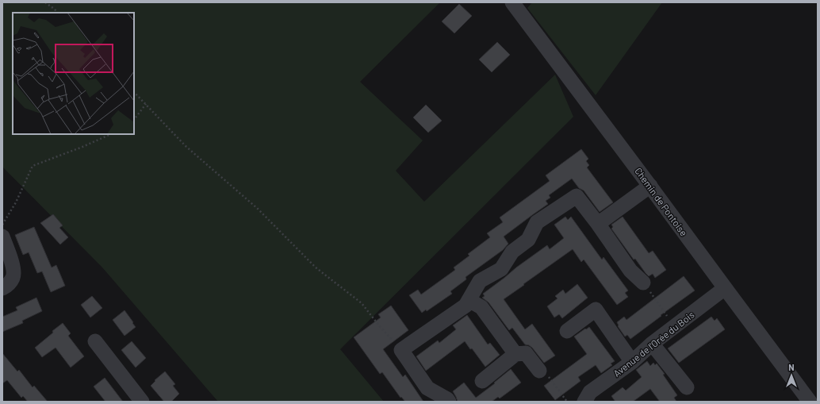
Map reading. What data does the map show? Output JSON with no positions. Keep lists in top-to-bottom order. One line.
{"streets":{"street":["Chemin de Pontoise","Avenue de l'Orée du Bois"]},"crossings":[["Chemin de Pontoise","Avenue de l'Orée du Bois"]],"north":"top"}
